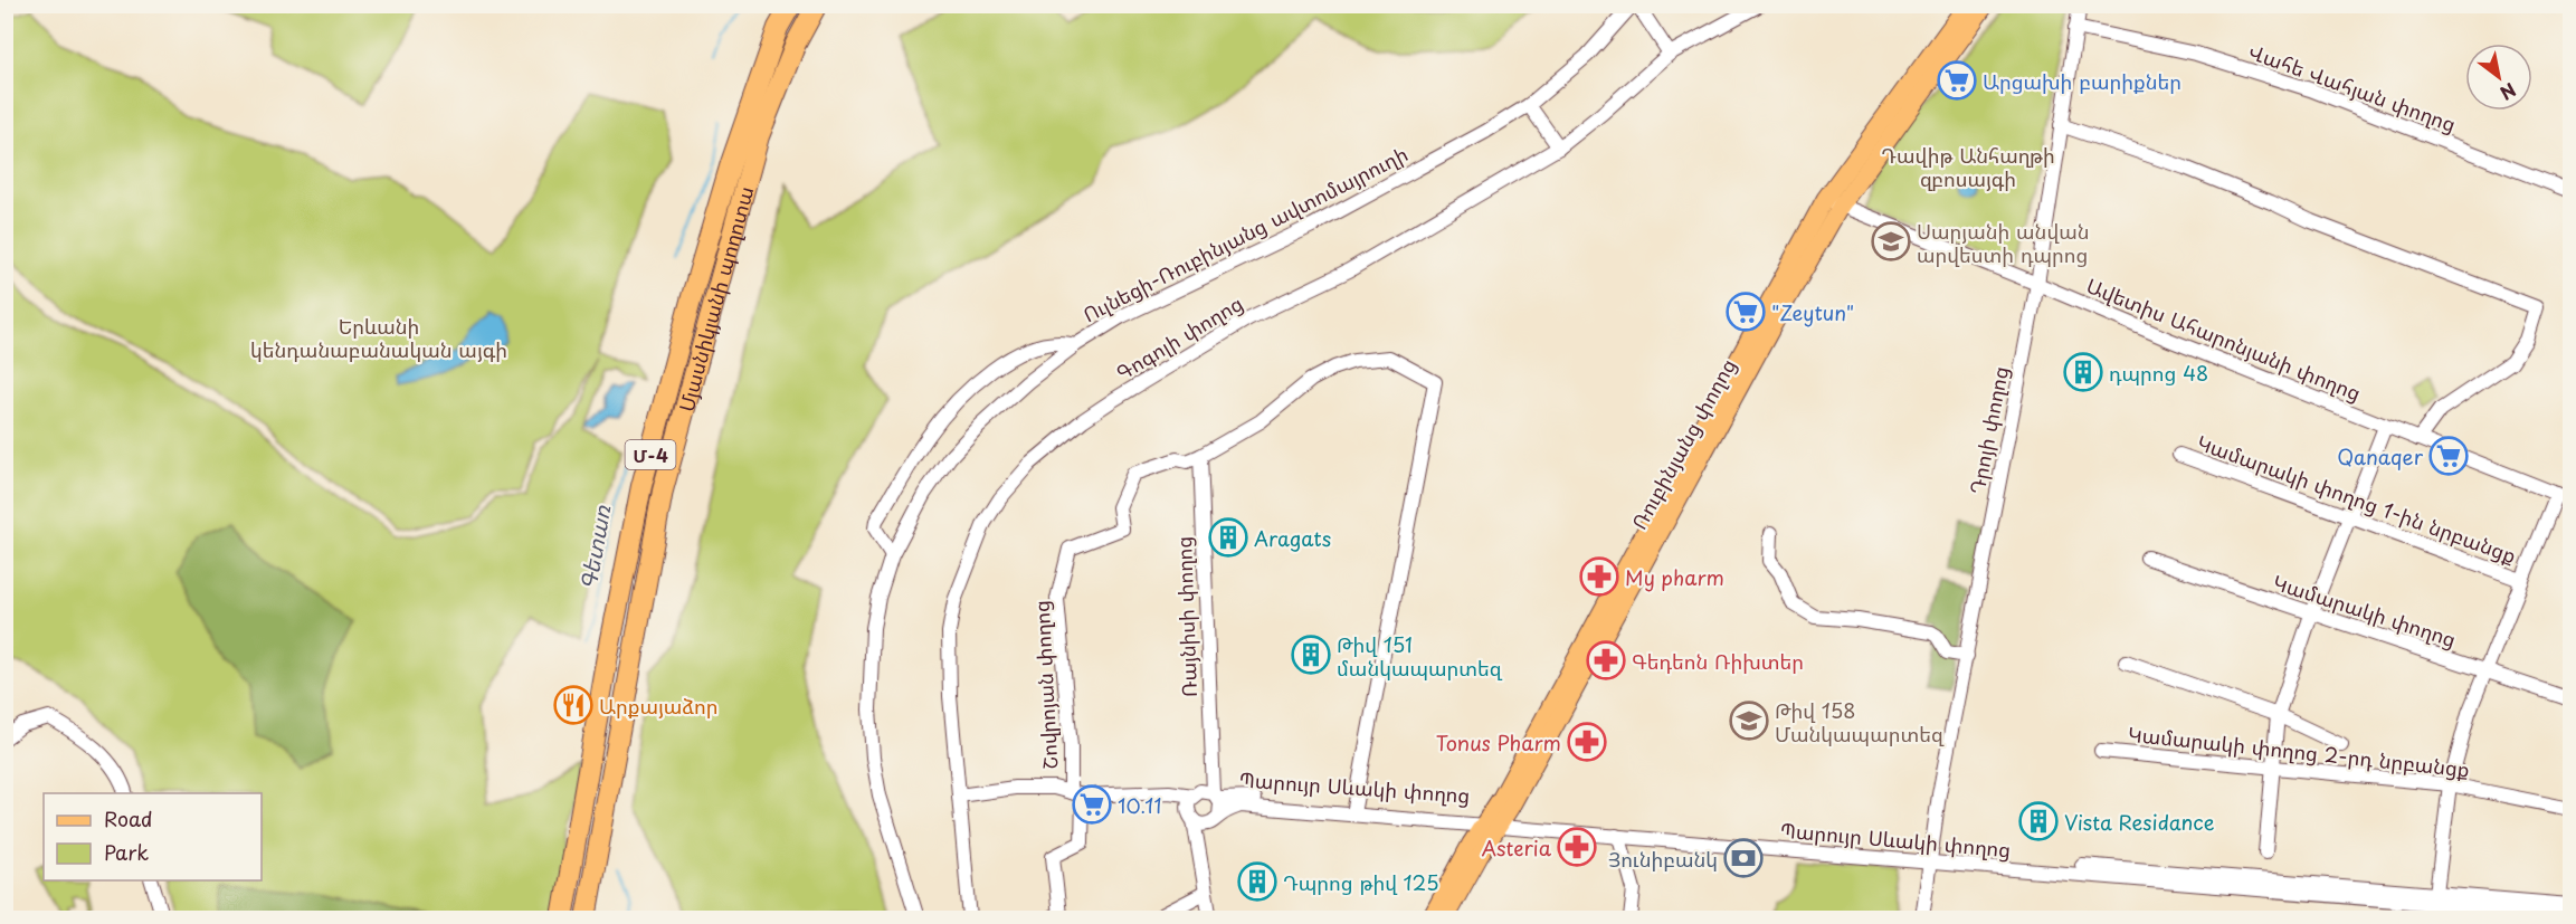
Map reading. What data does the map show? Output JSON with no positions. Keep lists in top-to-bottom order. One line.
{"streets":{"highway":["Մյասնիկյանի պողոտա","Մ-4"],"main road":["Ռուբինյանց փողոց"],"street":["Վահե Վահյան փողոց","Ուլնեցի-Ռուբինյանց ավտոմայրուղի","Գոգոլի փողոց","Ավետիս Ահարոնյանի փողոց","Դրոյի փողոց","Կամարակի փողոց 1-ին նրբանցք","Կամարակի փողոց","Ռայնիսի փողոց","Շովրոյան փողոց","Կամարակի փողոց 2-րդ նրբանցք","Պարույր Սևակի փողոց"]},"crossings":[["Վահե Վահյան փողոց","Դրոյի փողոց"],["Ավետիս Ահարոնյանի փողոց","Դրոյի փողոց"],["Ավետիս Ահարոնյանի փողոց","Ռուբինյանց փողոց"],["Դրոյի փողոց","Պարույր Սևակի փողոց"],["Ռուբինյանց փողոց","Պարույր Սևակի փողոց"],["Ռայնիսի փողոց","Շովրոյան փողոց"],["Ռայնիսի փողոց","Պարույր Սևակի փողոց"],["Շովրոյան փողոց","Պարույր Սևակի փողոց"]],"water":["Գետառ"],"parks":["Դավիթ Անհաղթի զբոսայգի","Երևանի կենդանաբանական այգի"],"places":{"supermarket":["Արցախի բարիքներ","\"Zeytun\"","Qanaqer","10.11"],"school or university":["Սարյանի անվան արվեստի դպրոց","Թիվ 158 Մանկապարտեզ"],"building":["դպրոց 48","Aragats","Թիվ 151 մանկապարտեզ","Vista Residance","Դպրոց թիվ 125"],"pharmacy":["My pharm","Գեդեոն Ռիխտեր","Tonus Pharm","Asteria"],"restaurant":["Արքայաձոր"],"bank":["Յունիբանկ"]},"legend":["Road","Park"],"north":"bottom right"}
